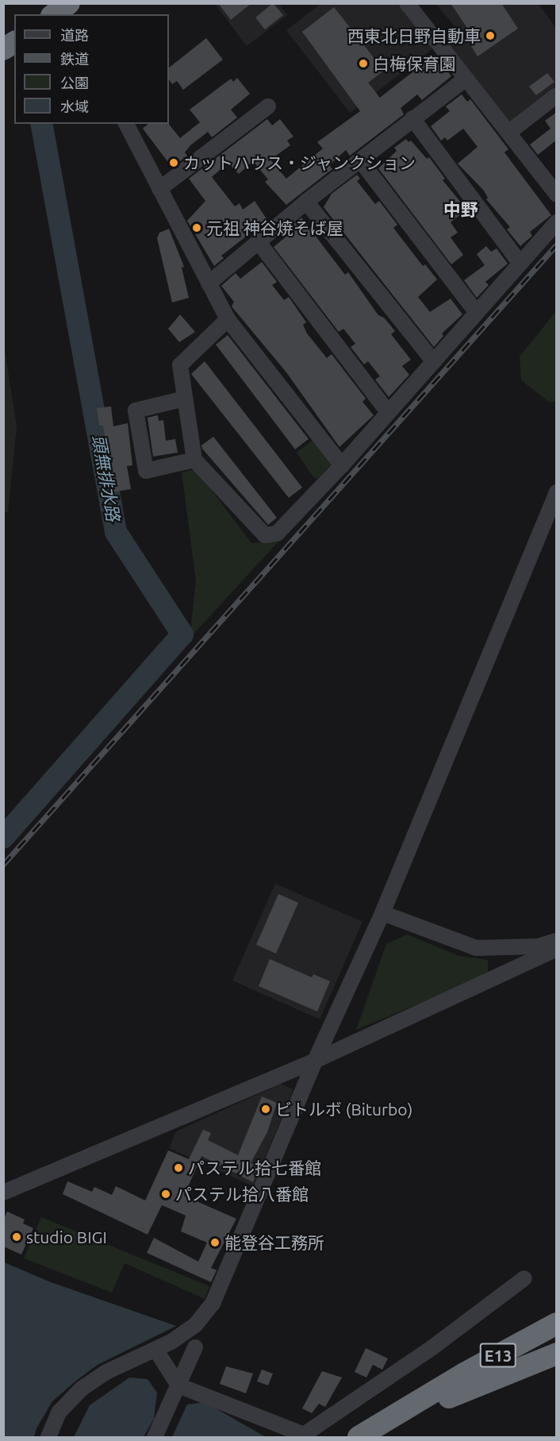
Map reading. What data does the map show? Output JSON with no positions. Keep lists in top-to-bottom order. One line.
{"streets":{"highway":["E13"]},"districts":["中野"],"water":["頭無排水路"],"places":["西東北日野自動車","白梅保育園","カットハウス・ジャンクション","元祖 神谷焼そば屋","ビトルボ (Biturbo)","パステル拾七番館","パステル拾八番館","studio BIGI","能登谷工務所"],"legend":["道路","鉄道","公園","水域"]}
